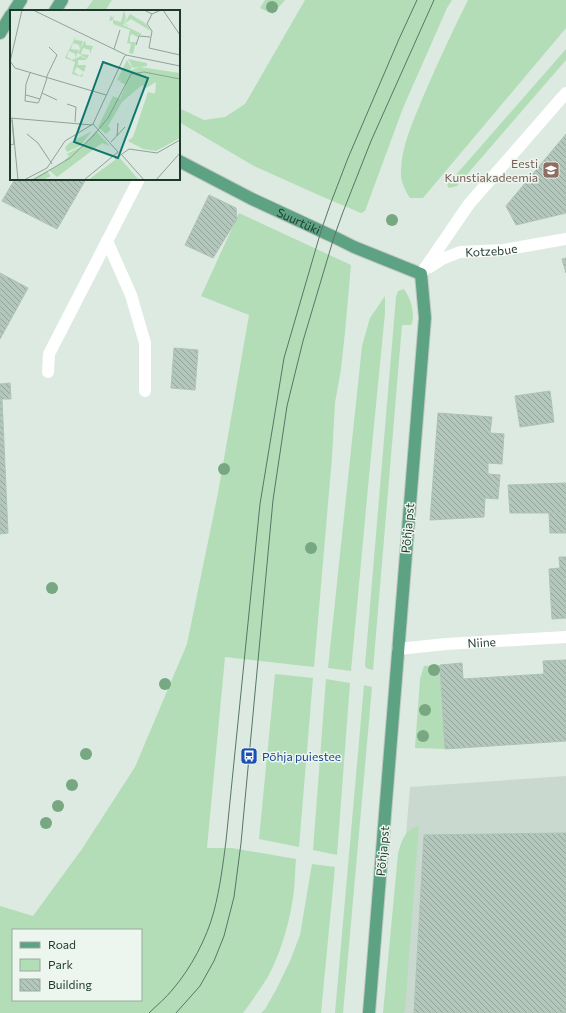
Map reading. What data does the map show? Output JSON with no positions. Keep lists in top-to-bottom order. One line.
{"streets":{"main road":["Suurtüki","Põhja pst"],"street":["Kotzebue","Niine"]},"crossings":[["Suurtüki","Kotzebue"],["Suurtüki","Põhja pst"],["Kotzebue","Põhja pst"],["Põhja pst","Niine"]],"places":{"school or university":["Eesti Kunstiakadeemia"],"bus stop":["Põhja puiestee"]},"legend":["Road","Park","Building"]}
